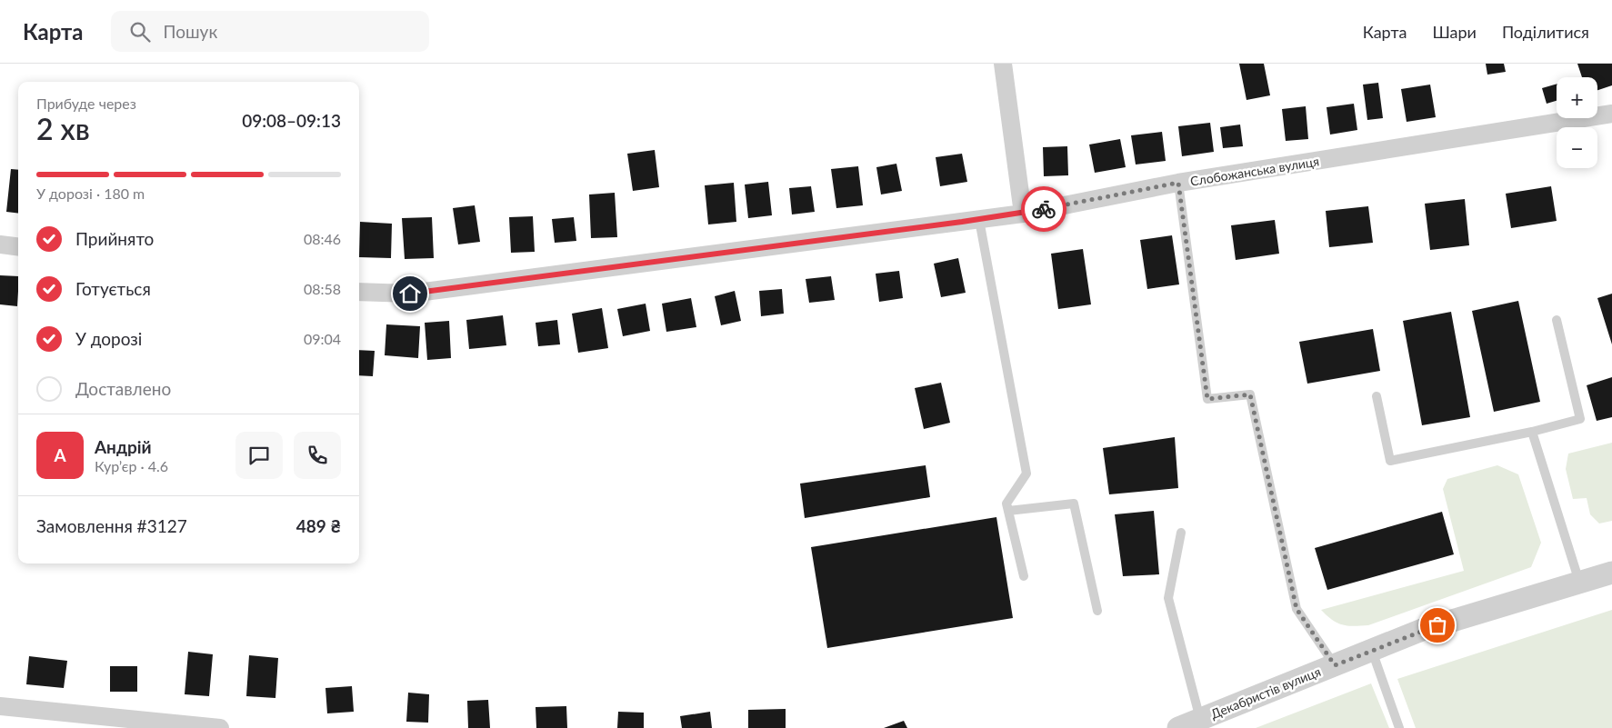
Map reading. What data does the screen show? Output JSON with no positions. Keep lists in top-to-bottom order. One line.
{"streets":{"street":["Слобожанська вулиця","Декабристів вулиця"]},"page":{"header":"Карта","search":"Пошук","nav":["Карта","Шари","Поділитися"],"map_buttons":["+","−"],"heading":["2 хв","Прибуде через","09:08–09:13"],"panel":["Андрій","Кур’єр · 4.6","Замовлення #3127","489 ₴"],"bar":"У дорозі · 180 m","list":[["Прийнято","08:46"],["Готується","08:58"],["У дорозі","09:04"],"Доставлено"],"round":"А"}}
